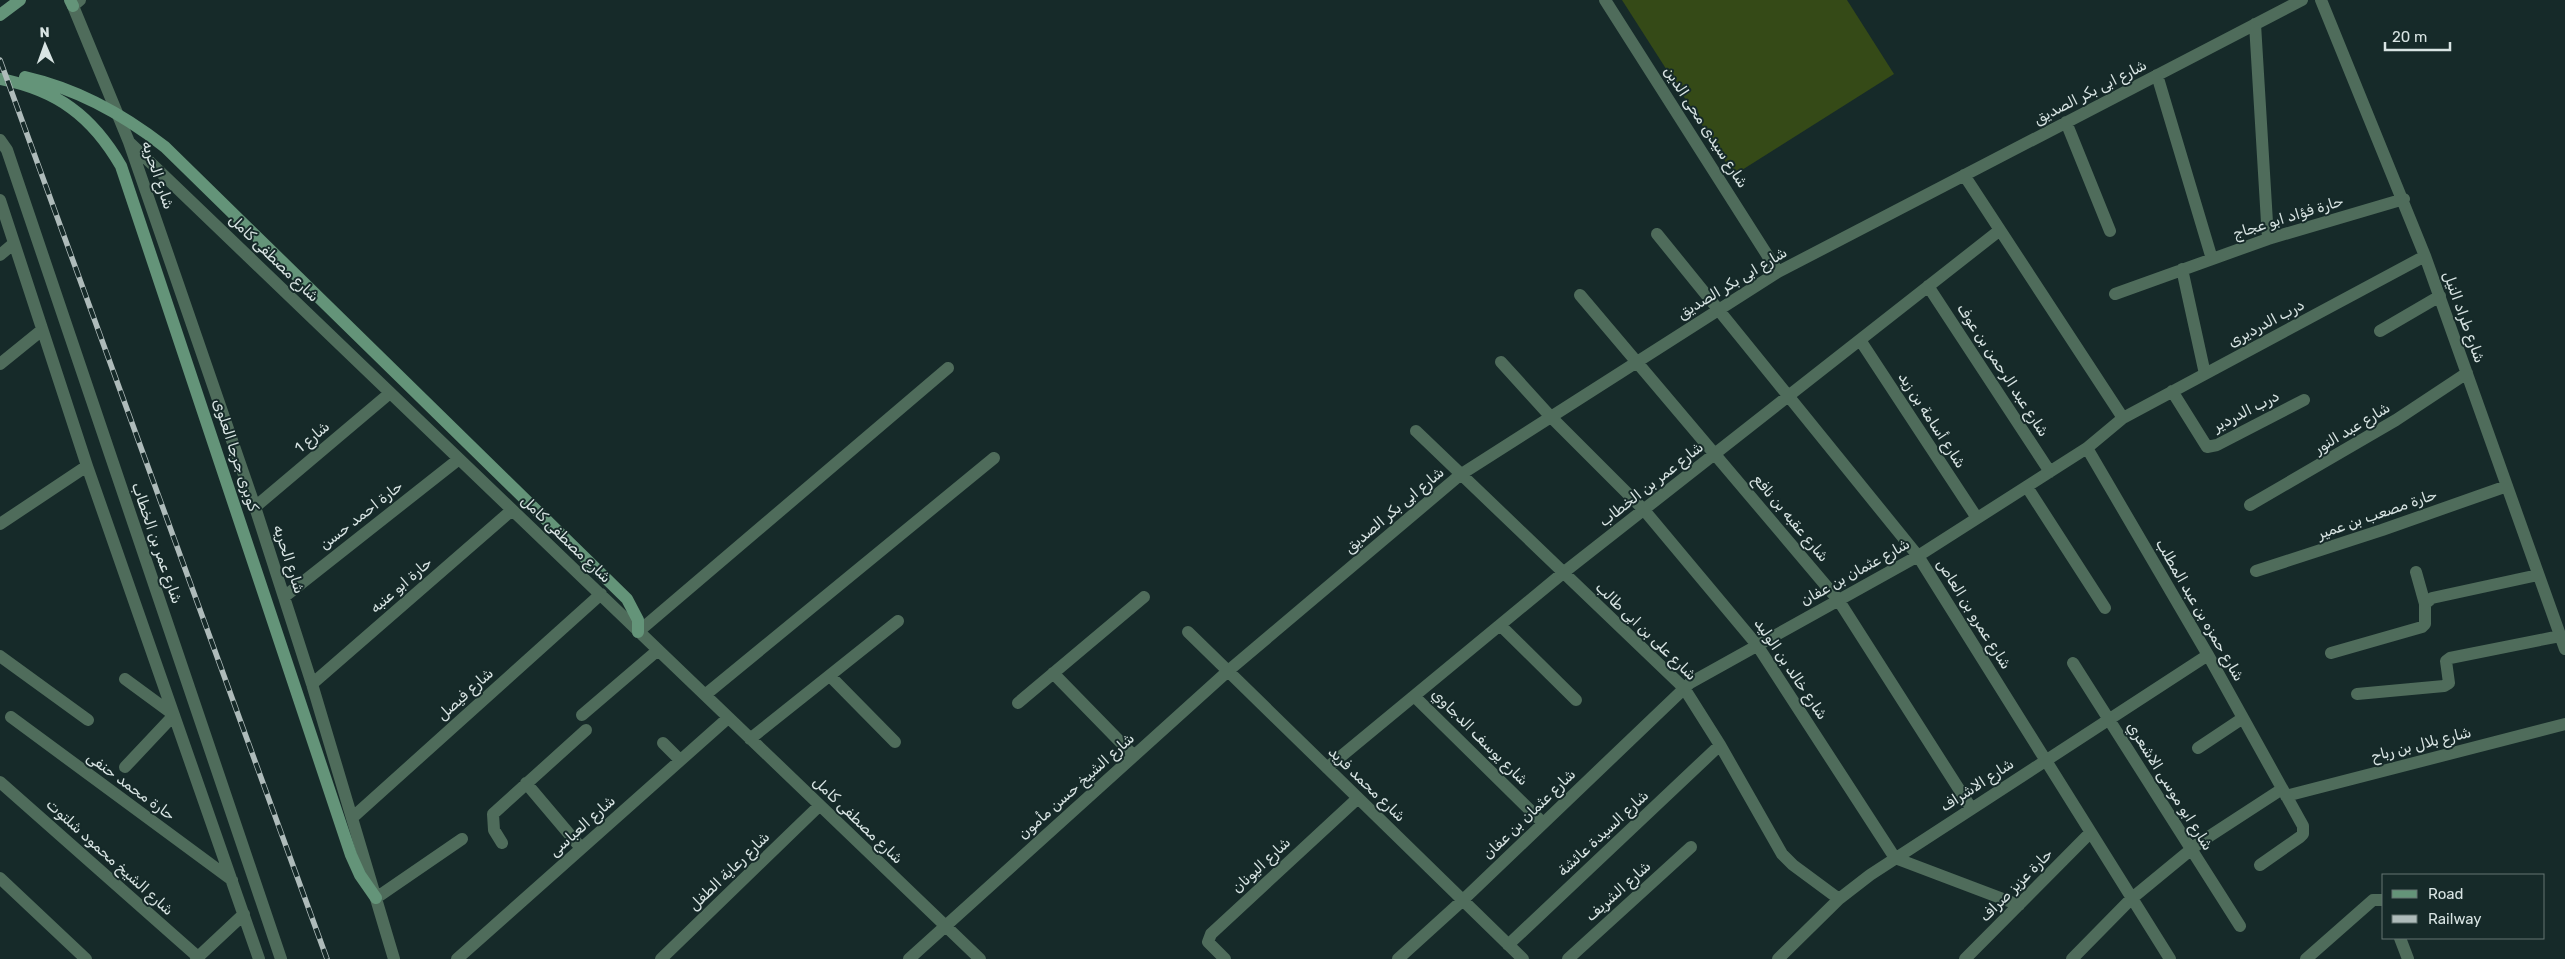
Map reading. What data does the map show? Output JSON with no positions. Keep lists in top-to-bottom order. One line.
{"streets":{"street":["شارع ابى بكر الصديق","شارع سيدى محى الدين","شارع الحريه","حارة فؤاد ابو عجاج","شارع مصطفى كامل","شارع طراد النيل","درب الدرديرى","شارع عبد الرحمن بن عوف","درب الدردير","شارع أسامة بن زيد","شارع عبد النور","شارع 1","كوبرى جرجا العلوى","شارع عمر بن الخطاب","حارة مصعب بن عمير","حارة احمد حسن","شارع عقبه بن نافع","شارع عثمان بن عفان","حارة ابو عنبه","شارع حمزه بن عبد المطلب","شارع عمرو بن العاص","شارع على بن ابى طالب","شارع خالد بن الوليد","شارع فيصل","شارع يوسف الدجاوي","شارع بلال بن رباح","شارع محمد فريد","شارع الاشراف","حارة محمد حنفى","شارع الشيخ حسن مأمون","شارع ابو موسى الاشعري","شارع العباسى","شارع السيدة عائشة","شارع الشيخ محمود شلتوت","شارع اليونان","شارع رعاية الطفل","حارة عزيز صراف","شارع الشريف"]},"crossings":[["شارع ابى بكر الصديق","شارع سيدى محى الدين"],["شارع ابى بكر الصديق","شارع عقبه بن نافع"],["شارع ابى بكر الصديق","شارع عمرو بن العاص"],["شارع ابى بكر الصديق","شارع على بن ابى طالب"],["شارع ابى بكر الصديق","شارع خالد بن الوليد"],["شارع ابى بكر الصديق","شارع محمد فريد"],["شارع ابى بكر الصديق","شارع الشيخ حسن مأمون"],["شارع الحريه","شارع مصطفى كامل"],["شارع الحريه","شارع 1"],["شارع الحريه","كوبرى جرجا العلوى"],["شارع الحريه","حارة احمد حسن"],["شارع الحريه","حارة ابو عنبه"],["شارع الحريه","شارع فيصل"],["حارة فؤاد ابو عجاج","شارع طراد النيل"],["شارع مصطفى كامل","شارع 1"],["شارع مصطفى كامل","حارة احمد حسن"],["شارع مصطفى كامل","حارة ابو عنبه"],["شارع مصطفى كامل","شارع فيصل"],["شارع مصطفى كامل","شارع الشيخ حسن مأمون"],["شارع مصطفى كامل","شارع العباسى"],["شارع مصطفى كامل","شارع رعاية الطفل"],["شارع طراد النيل","درب الدرديرى"],["شارع طراد النيل","شارع عبد النور"],["شارع طراد النيل","حارة مصعب بن عمير"],["درب الدرديرى","درب الدردير"],["درب الدرديرى","شارع عثمان بن عفان"],["شارع عبد الرحمن بن عوف","شارع عمر بن الخطاب"],["شارع عبد الرحمن بن عوف","شارع عثمان بن عفان"],["شارع أسامة بن زيد","شارع عمر بن الخطاب"],["شارع أسامة بن زيد","شارع عثمان بن عفان"],["شارع عمر بن الخطاب","شارع عقبه بن نافع"],["شارع عمر بن الخطاب","شارع عمرو بن العاص"],["شارع عمر بن الخطاب","شارع على بن ابى طالب"],["شارع عمر بن الخطاب","شارع خالد بن الوليد"],["شارع عمر بن الخطاب","شارع يوسف الدجاوي"],["شارع عمر بن الخطاب","شارع محمد فريد"],["شارع عقبه بن نافع","شارع عثمان بن عفان"],["شارع عقبه بن نافع","شارع الاشراف"],["شارع عثمان بن عفان","شارع حمزه بن عبد المطلب"],["شارع عثمان بن عفان","شارع عمرو بن العاص"],["شارع عثمان بن عفان","شارع على بن ابى طالب"],["شارع عثمان بن عفان","شارع خالد بن الوليد"],["شارع عثمان بن عفان","شارع يوسف الدجاوي"],["شارع عثمان بن عفان","شارع محمد فريد"],["شارع حمزه بن عبد المطلب","شارع بلال بن رباح"],["شارع حمزه بن عبد المطلب","شارع الاشراف"],["شارع عمرو بن العاص","شارع بلال بن رباح"],["شارع عمرو بن العاص","شارع الاشراف"],["شارع عمرو بن العاص","حارة عزيز صراف"],["شارع على بن ابى طالب","شارع الاشراف"],["شارع على بن ابى طالب","شارع السيدة عائشة"],["شارع خالد بن الوليد","شارع الاشراف"],["شارع بلال بن رباح","شارع ابو موسى الاشعري"],["شارع محمد فريد","شارع الشيخ حسن مأمون"],["شارع محمد فريد","شارع السيدة عائشة"],["شارع محمد فريد","شارع اليونان"],["شارع الاشراف","شارع ابو موسى الاشعري"]],"legend":["Road","Railway"],"scale_bar":"20 m","north":"top"}
